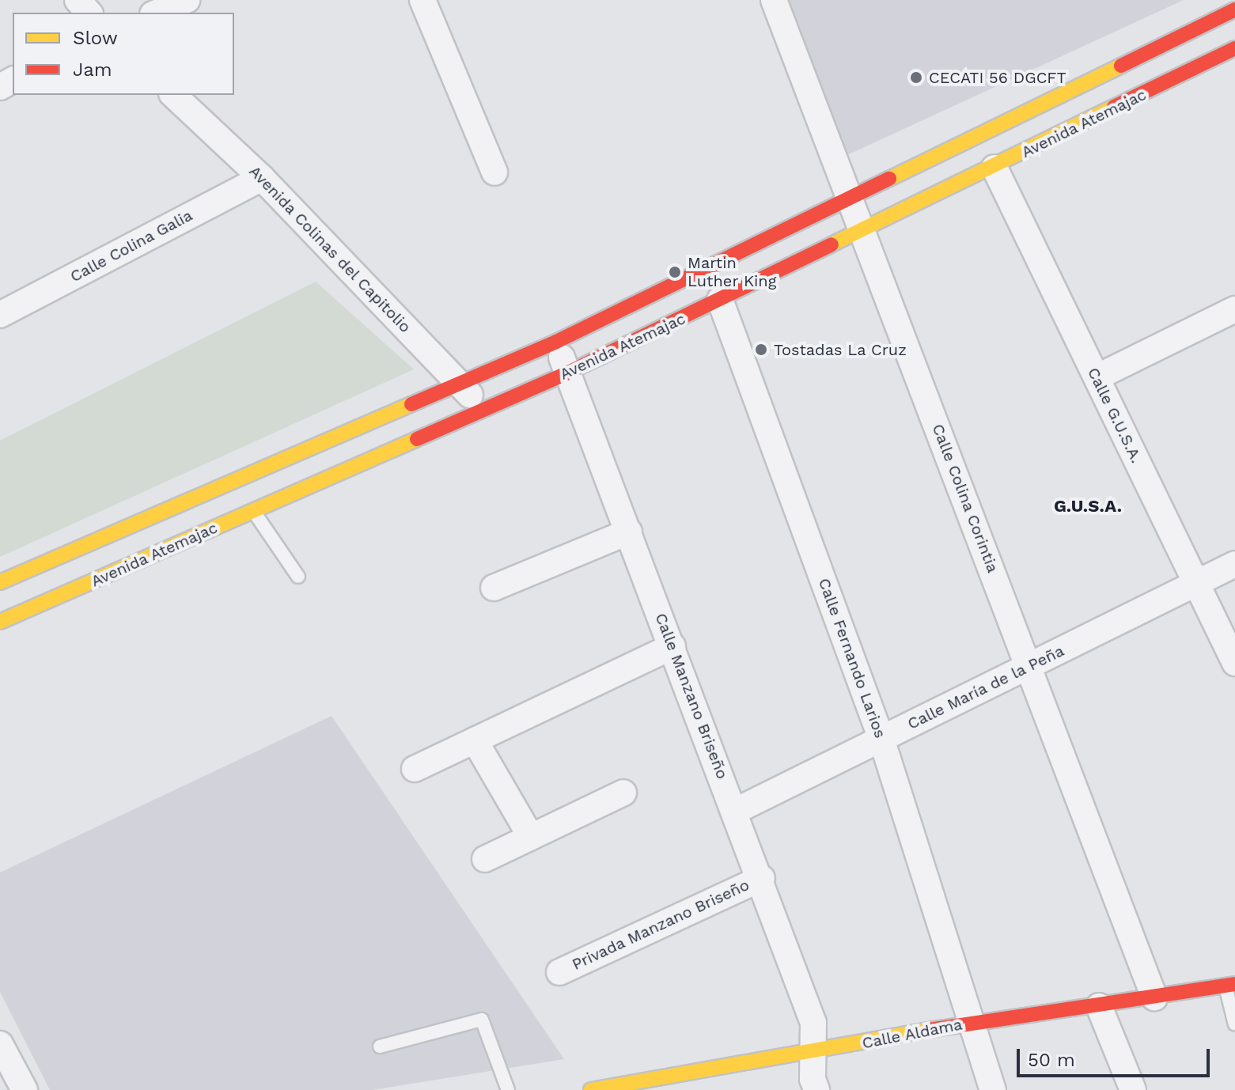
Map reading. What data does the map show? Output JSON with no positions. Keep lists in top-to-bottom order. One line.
{"streets":{"main road":["Avenida Atemajac","Calle Aldama"],"street":["Calle Colina Galia","Avenida Colinas del Capitolio","Calle G.U.S.A.","Calle Colina Corintia","Calle Fernando Larios","Calle María de la Peña","Calle Manzano Briseño","Privada Manzano Briseño"]},"crossings":[["Avenida Atemajac","Avenida Colinas del Capitolio"],["Avenida Atemajac","Calle G.U.S.A."],["Avenida Atemajac","Calle Colina Corintia"],["Avenida Atemajac","Calle Fernando Larios"],["Avenida Atemajac","Calle Manzano Briseño"],["Calle Colina Galia","Avenida Colinas del Capitolio"],["Calle G.U.S.A.","Calle María de la Peña"],["Calle Colina Corintia","Calle María de la Peña"],["Calle Colina Corintia","Calle Aldama"],["Calle Fernando Larios","Calle María de la Peña"],["Calle Fernando Larios","Calle Aldama"],["Calle María de la Peña","Calle Manzano Briseño"],["Calle Manzano Briseño","Privada Manzano Briseño"],["Calle Manzano Briseño","Calle Aldama"]],"districts":["G.U.S.A."],"places":["CECATI 56 DGCFT","Martin Luther King","Tostadas La Cruz"],"legend":["Slow","Jam"],"scale_bar":"50 m"}
